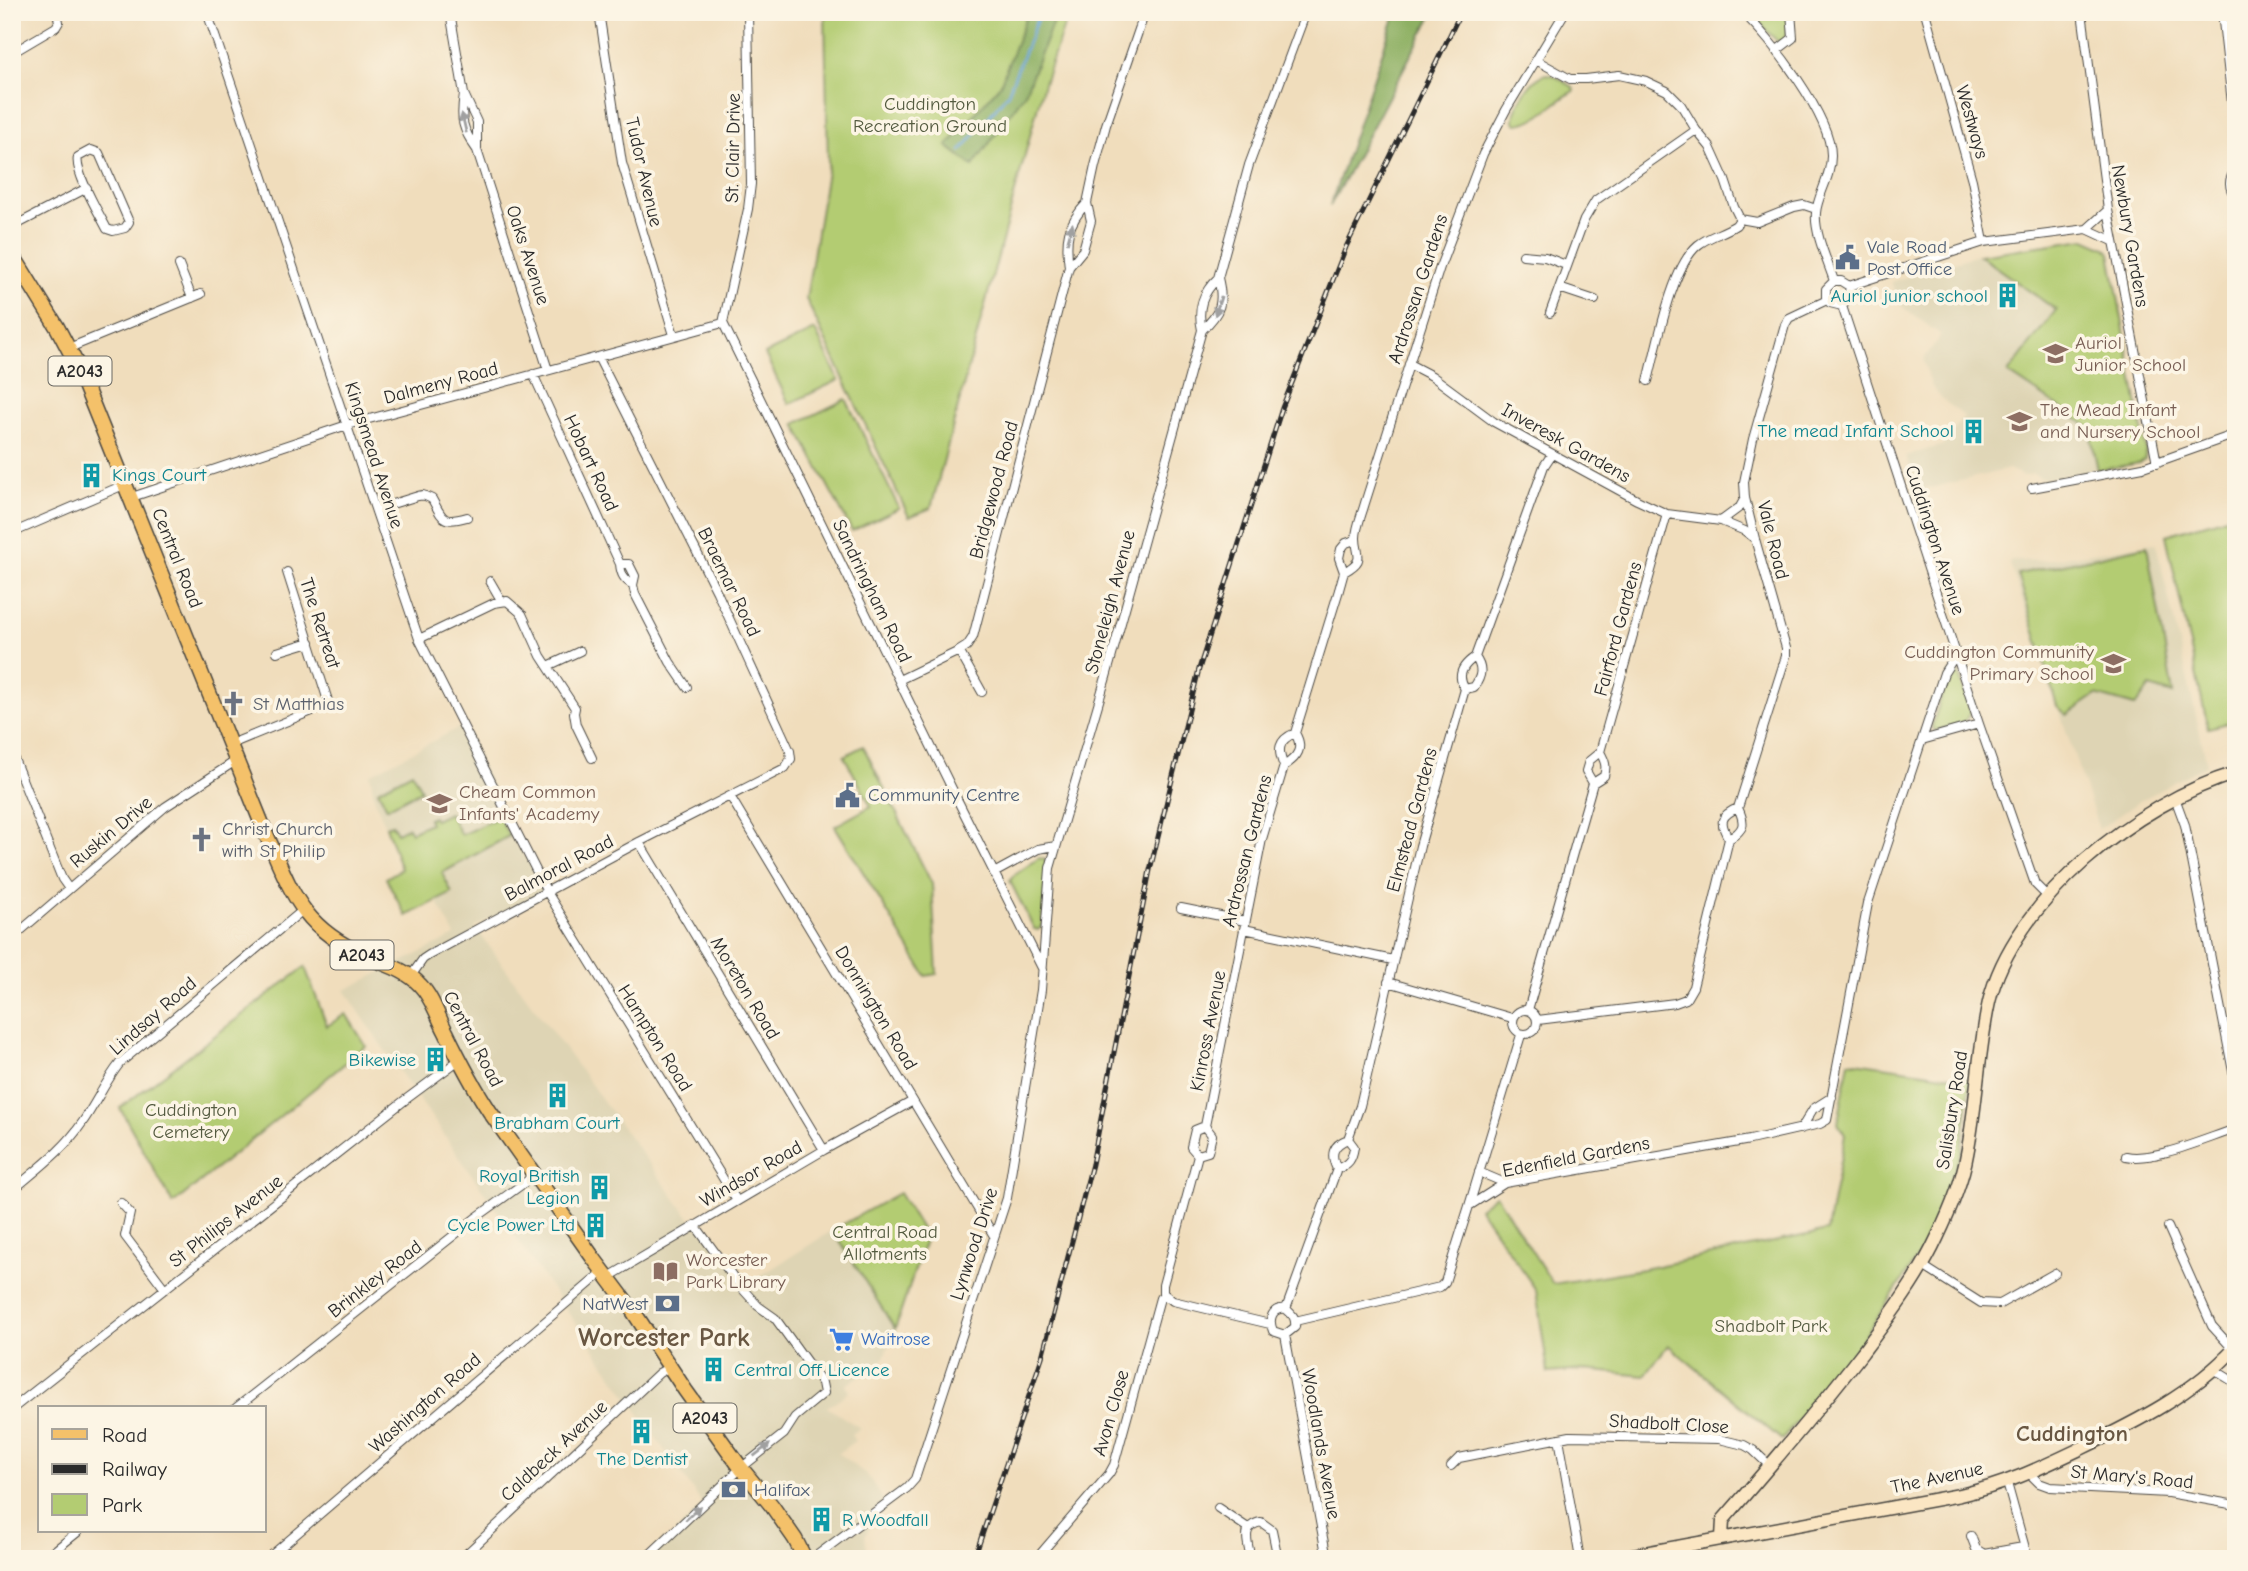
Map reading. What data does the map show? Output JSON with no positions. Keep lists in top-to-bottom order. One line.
{"streets":{"main road":["A2043","Central Road"],"street":["Westways","St. Clair Drive","Tudor Avenue","Newbury Gardens","Oaks Avenue","Ardrossan Gardens","Dalmeny Road","Inveresk Gardens","Kingsmead Avenue","Hobart Road","Bridgewood Road","Vale Road","Cuddington Avenue","Braemar Road","Sandringham Road","Stoneleigh Avenue","The Retreat","Fairford Gardens","Elmstead Gardens","Ruskin Drive","Balmoral Road","Moreton Road","Donnington Road","Lindsay Road","Kinross Avenue","Hampton Road","Salisbury Road","Edenfield Gardens","Windsor Road","St Philips Avenue","Lynwood Drive","Brinkley Road","Washington Road","Avon Close","Shadbolt Close","Woodlands Avenue","Caldbeck Avenue","St Mary's Road","The Avenue"]},"crossings":[["St. Clair Drive","Dalmeny Road"],["St. Clair Drive","Sandringham Road"],["Tudor Avenue","Dalmeny Road"],["Oaks Avenue","Dalmeny Road"],["Ardrossan Gardens","Inveresk Gardens"],["Ardrossan Gardens","Kinross Avenue"],["A2043","Dalmeny Road"],["A2043","Central Road"],["Dalmeny Road","Kingsmead Avenue"],["Dalmeny Road","Hobart Road"],["Dalmeny Road","Central Road"],["Dalmeny Road","Braemar Road"],["Dalmeny Road","Sandringham Road"],["Inveresk Gardens","Vale Road"],["Inveresk Gardens","Fairford Gardens"],["Inveresk Gardens","Elmstead Gardens"],["Kingsmead Avenue","Balmoral Road"],["Kingsmead Avenue","Hampton Road"],["Vale Road","Cuddington Avenue"],["Vale Road","Fairford Gardens"],["Cuddington Avenue","Salisbury Road"],["Cuddington Avenue","Edenfield Gardens"],["Central Road","The Retreat"],["Central Road","Ruskin Drive"],["Central Road","Balmoral Road"],["Central Road","Lindsay Road"],["Central Road","Windsor Road"],["Central Road","St Philips Avenue"],["Central Road","Brinkley Road"],["Central Road","Washington Road"],["Central Road","Caldbeck Avenue"],["Braemar Road","Balmoral Road"],["Braemar Road","Donnington Road"],["Sandringham Road","Lynwood Drive"],["Stoneleigh Avenue","Lynwood Drive"],["Balmoral Road","Moreton Road"],["Balmoral Road","Donnington Road"],["Balmoral Road","Hampton Road"],["Moreton Road","Windsor Road"],["Donnington Road","Windsor Road"],["Donnington Road","Lynwood Drive"],["Kinross Avenue","Avon Close"],["Hampton Road","Windsor Road"],["Salisbury Road","Shadbolt Close"],["Salisbury Road","The Avenue"],["Windsor Road","Washington Road"],["St Mary's Road","The Avenue"]],"districts":["Worcester Park","Cuddington"],"parks":["Cuddington Recreation Ground","Cuddington Cemetery","Central Road Allotments","Shadbolt Park"],"places":{"public building":["Vale Road Post Office","Community Centre"],"building":["Auriol junior school","The mead Infant School","Kings Court","Bikewise","Brabham Court","Royal British Legion","Cycle Power Ltd","Central Off Licence","The Dentist","R Woodfall"],"school or university":["Auriol Junior School","The Mead Infant and Nursery School","Cuddington Community Primary School","Cheam Common Infants' Academy"],"church":["St Matthias","Christ Church with St Philip"],"library":["Worcester Park Library"],"bank":["NatWest","Halifax"],"supermarket":["Waitrose"]},"legend":["Road","Railway","Park"]}
